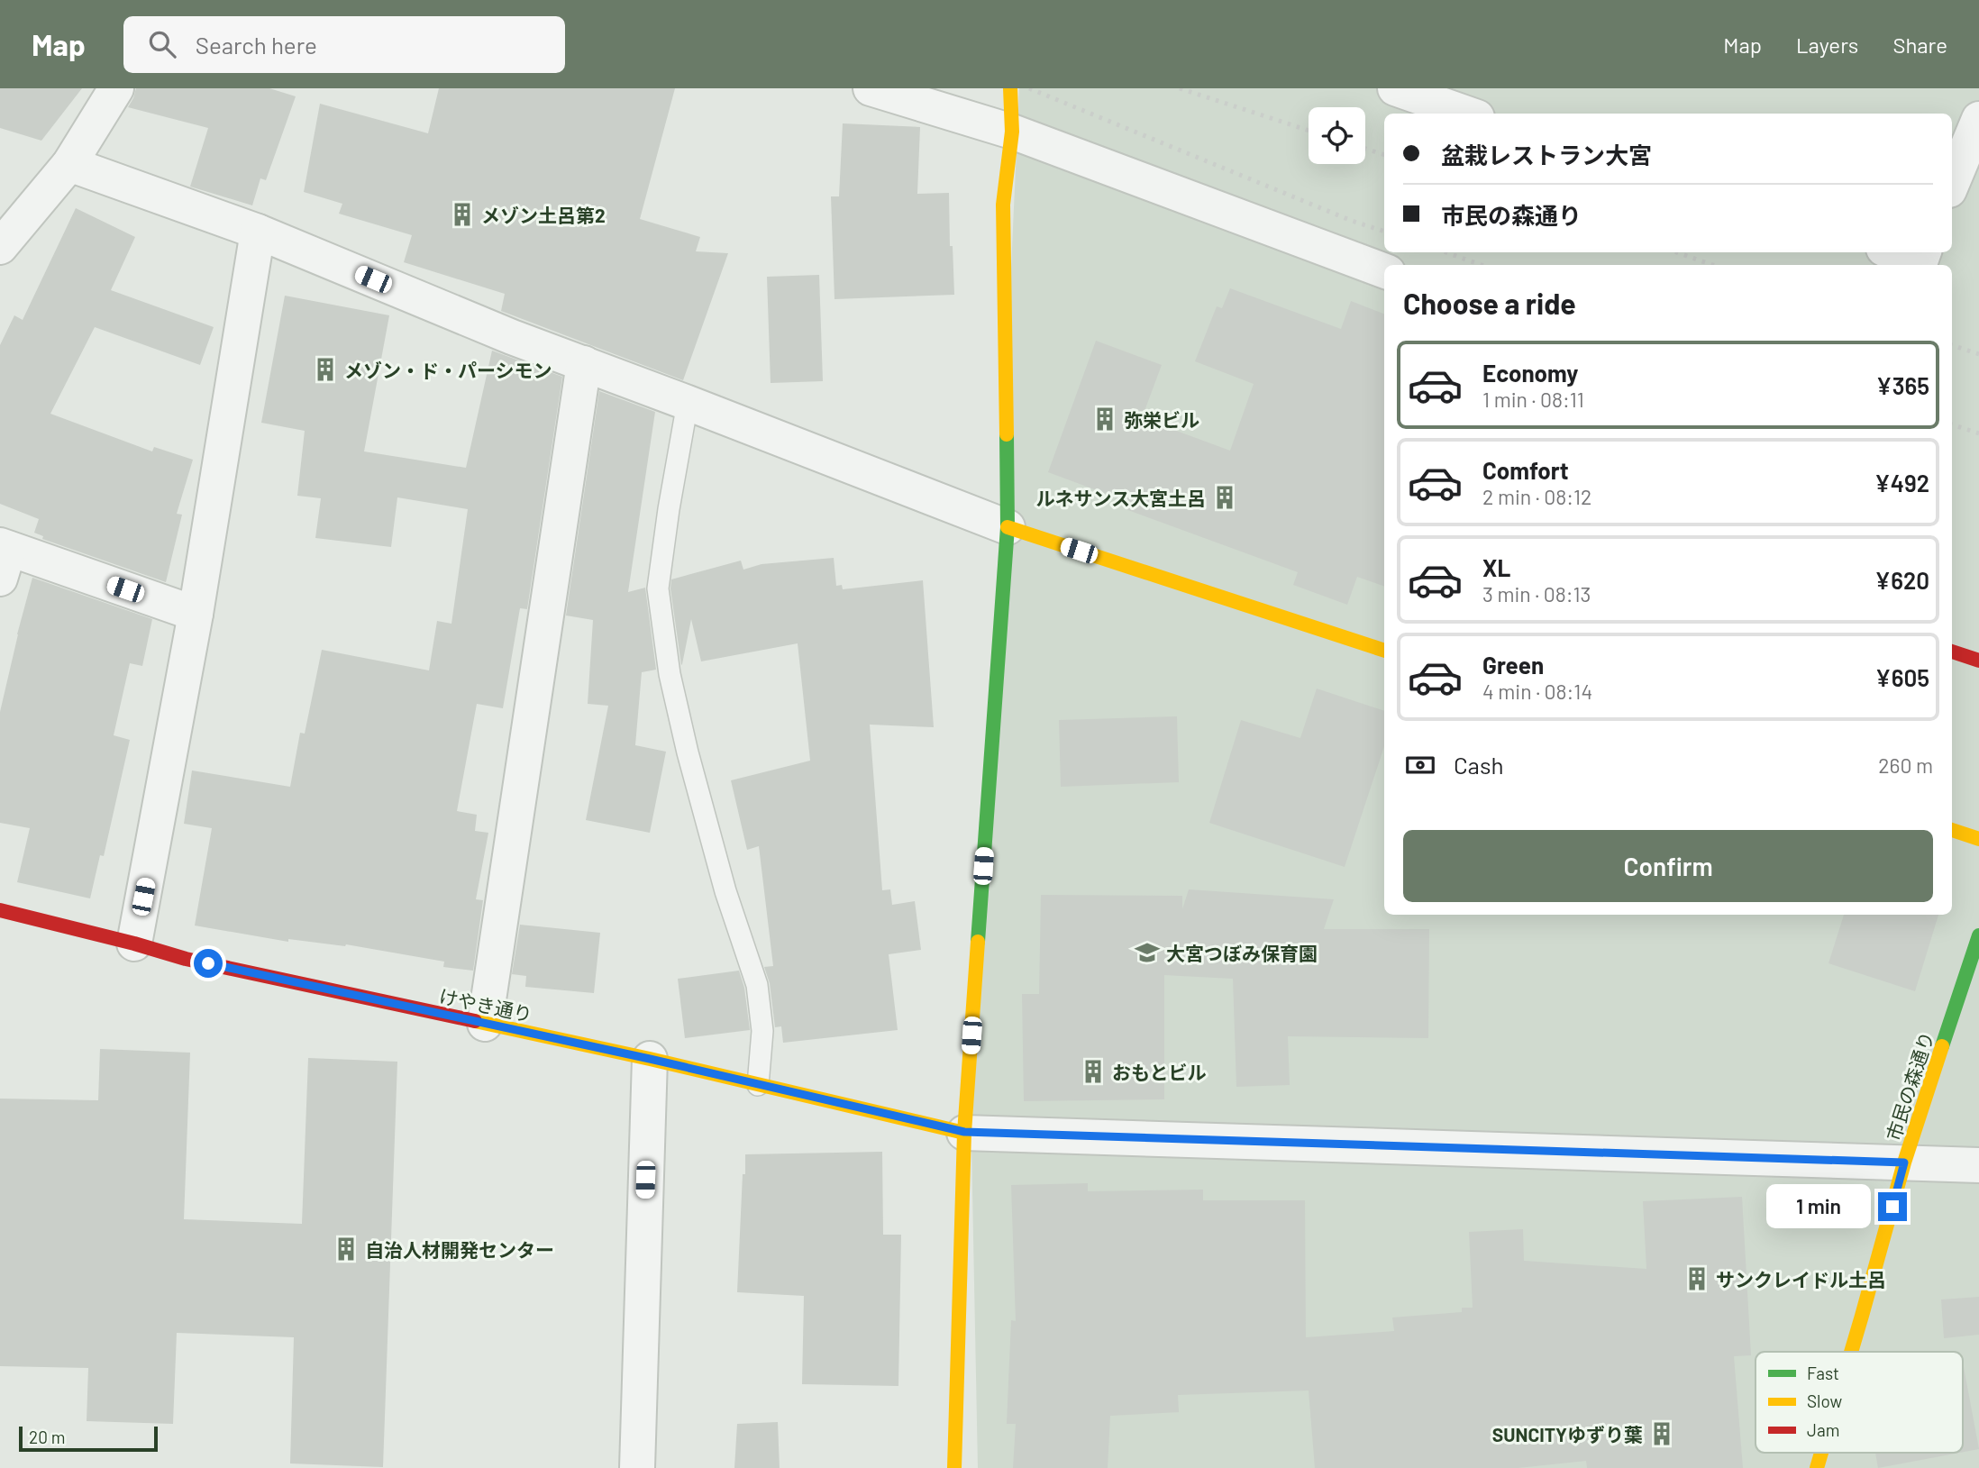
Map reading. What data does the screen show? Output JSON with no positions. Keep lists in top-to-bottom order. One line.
{"streets":{"street":["けやき通り","市民の森通り"]},"places":{"building":["メゾン土呂第2","メゾン・ド・パーシモン","弥栄ビル","ルネサンス大宮土呂","おもとビル","自治人材開発センター","サンクレイドル土呂","SUNCITYゆずり葉"],"school or university":["大宮つぼみ保育園"]},"legend":["Fast","Slow","Jam"],"scale_bar":"20 m","page":{"header":"Map","search":"Search here","nav":["Map","Layers","Share"],"banner":["盆栽レストラン大宮","市民の森通り"],"heading":"Choose a ride","list":[{"name":"Economy","note":"1 min · 08:11","value":"¥365"},{"name":"Comfort","note":"2 min · 08:12","value":"¥492"},{"name":"XL","note":"3 min · 08:13","value":"¥620"},{"name":"Green","note":"4 min · 08:14","value":"¥605"}],"pay":["Cash","260 m"],"buttons":"Confirm","bubble":"1 min","scale":"20 m"}}
